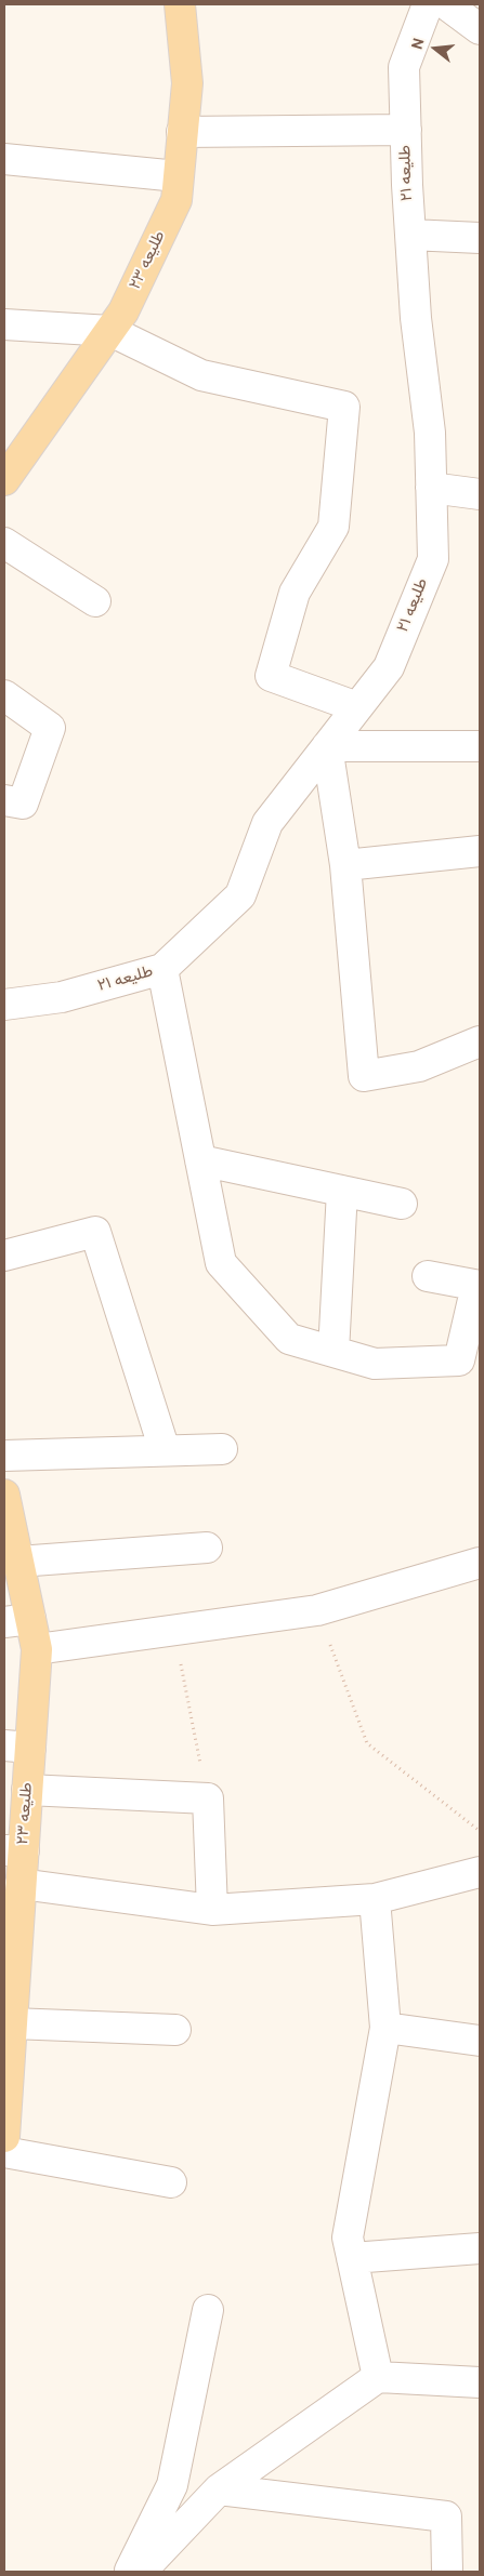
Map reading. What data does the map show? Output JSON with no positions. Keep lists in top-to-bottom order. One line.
{"streets":{"main road":["طلیعه ۲۳"],"street":["طلیعه ۲۱"]},"north":"left"}
